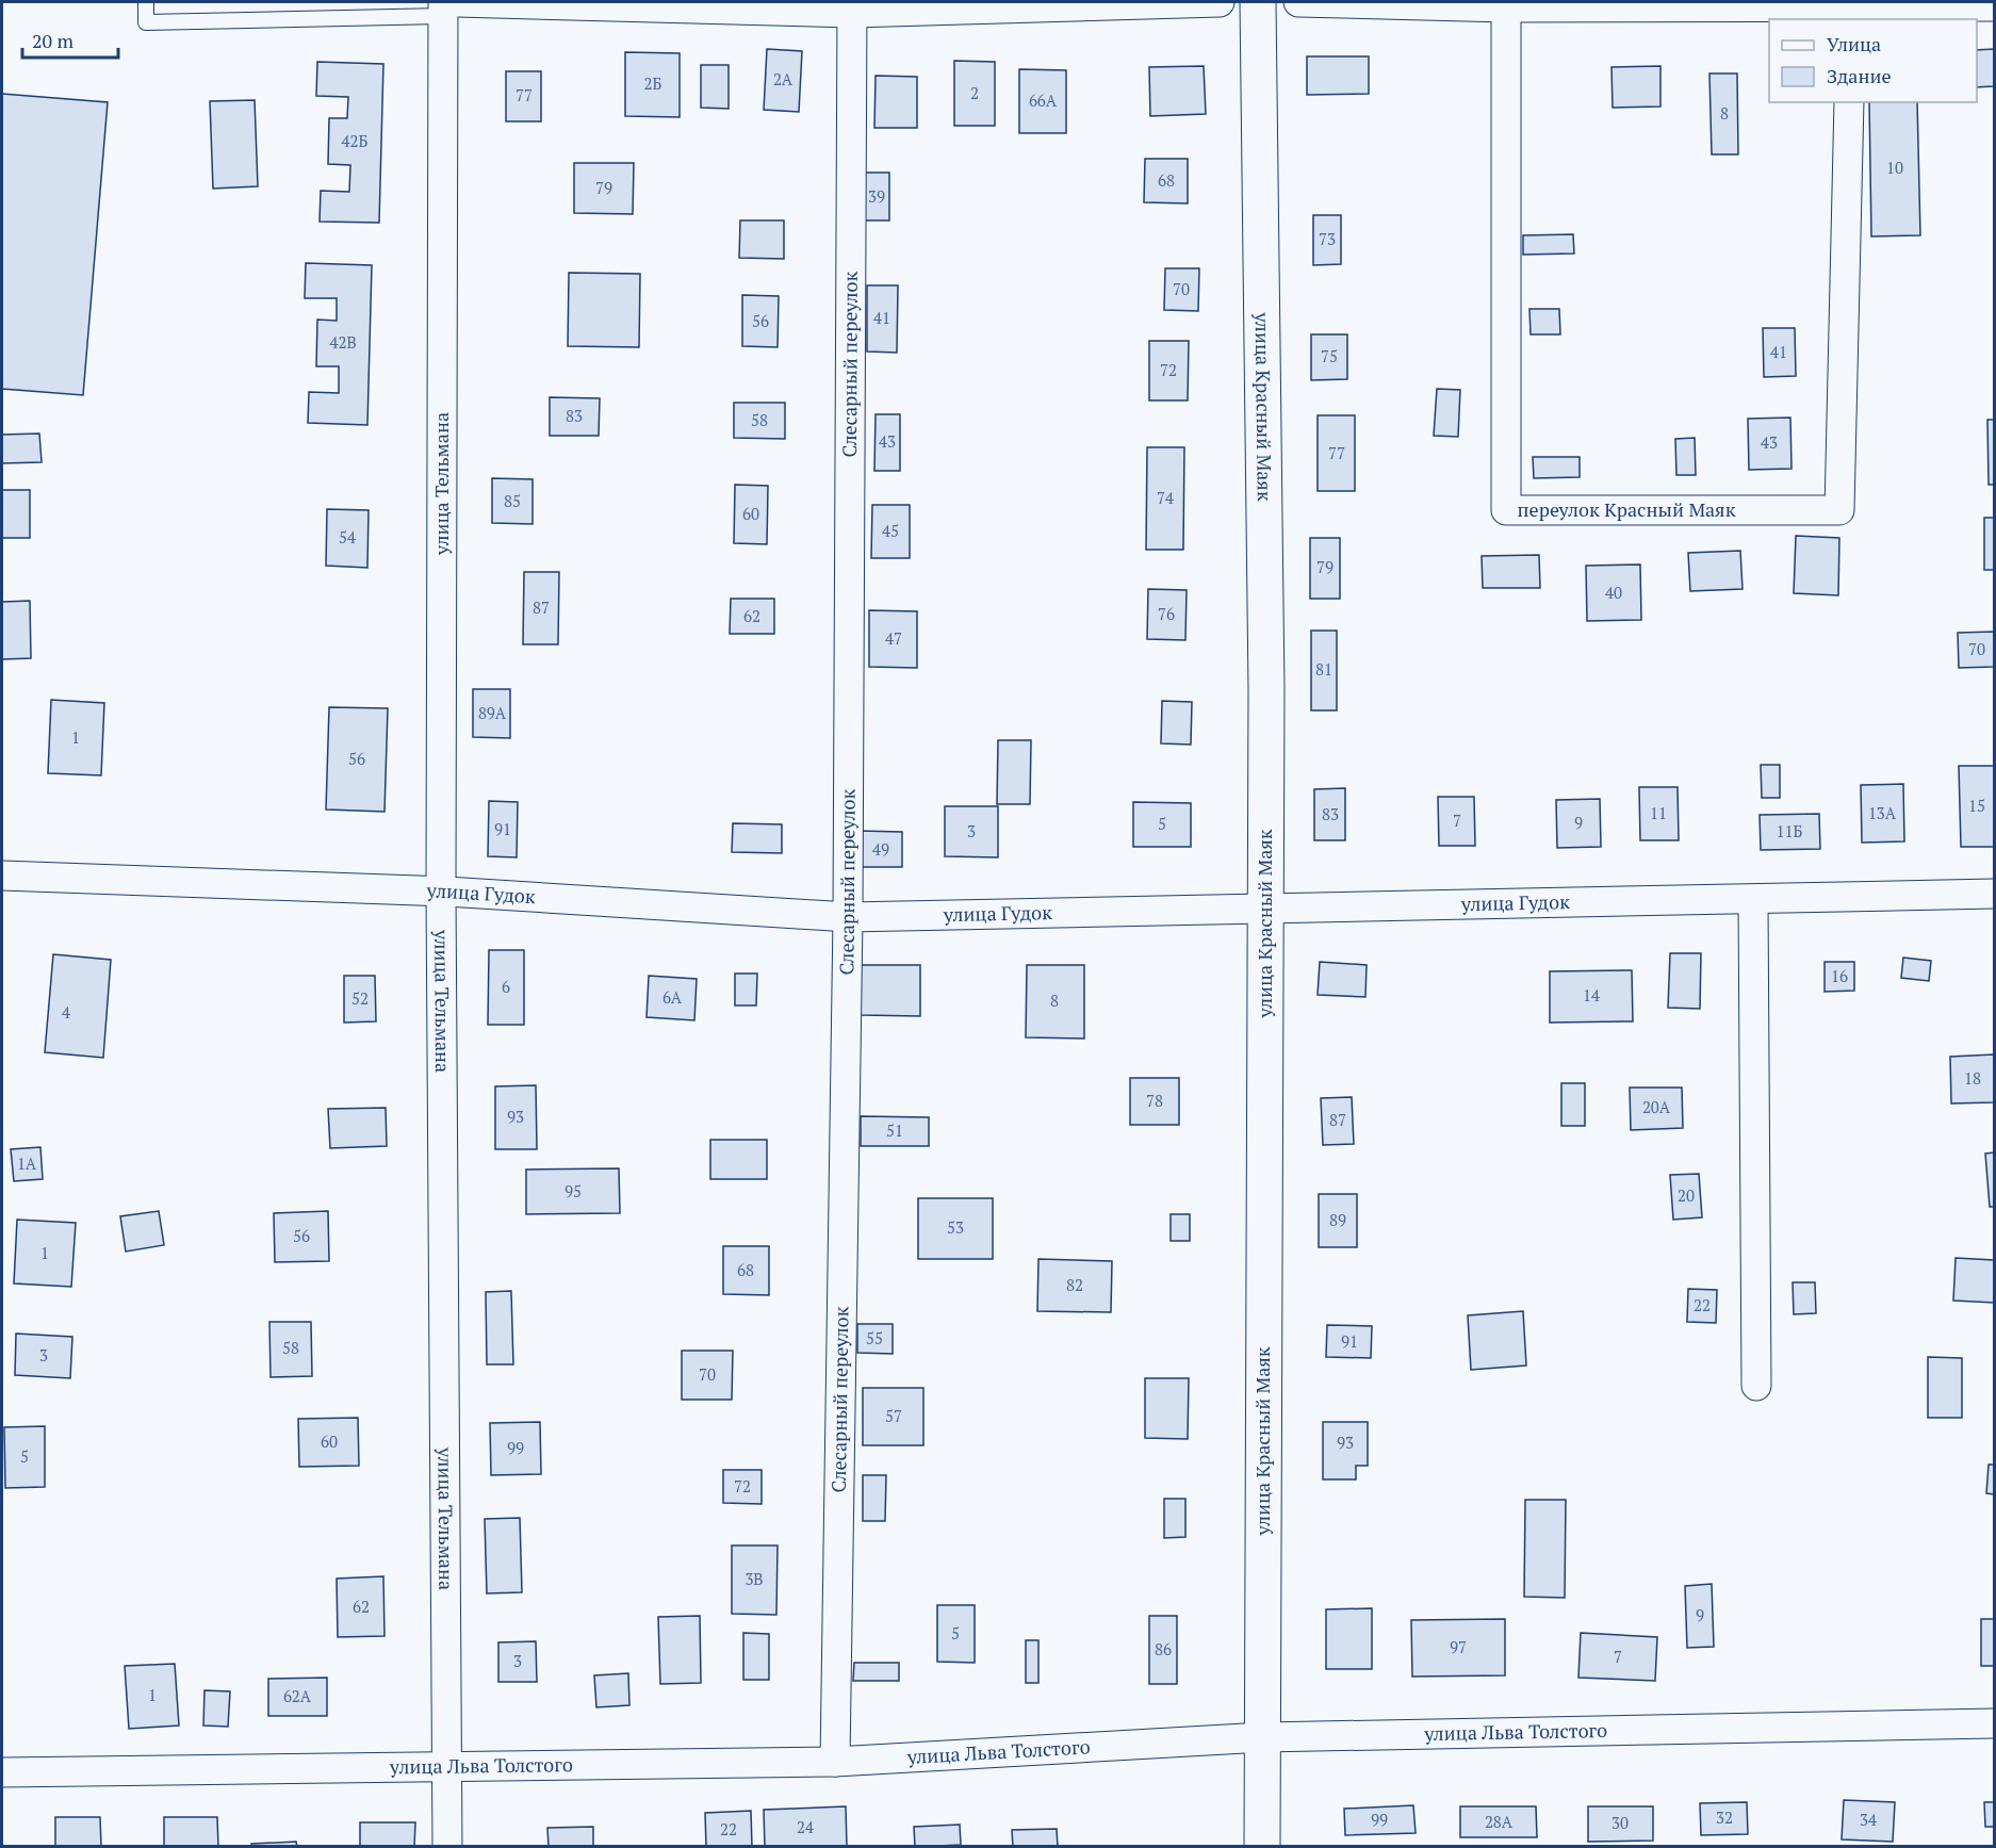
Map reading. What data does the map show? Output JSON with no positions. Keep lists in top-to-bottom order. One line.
{"streets":{"main road":["улица Красный Маяк"],"street":["Слесарный переулок","улица Тельмана","переулок Красный Маяк","улица Гудок","улица Льва Толстого"]},"crossings":[["Слесарный переулок","улица Гудок"],["Слесарный переулок","улица Льва Толстого"],["улица Красный Маяк","улица Гудок"],["улица Красный Маяк","улица Льва Толстого"],["улица Тельмана","улица Гудок"],["улица Тельмана","улица Льва Толстого"]],"house_numbers":["2А","2Б","2","77","66А","8","42Б","10","68","79","39","73","70","41","56","42В","41","75","72","83","58","43","43","77","74","85","60","45","54","79","40","87","76","62","47","70","81","89А","1","56","15","11","13А","83","7","9","5","91","3","11Б","49","16","6","14","6А","52","8","4","18","78","20А","93","87","51","1А","95","20","89","53","56","1","68","82","22","55","91","58","3","70","57","60","93","99","5","72","3В","62","9","5","97","86","7","3","1","62А","32","99","34","28А","30","24","22"],"legend":["Улица","Здание"],"scale_bar":"20 m"}
